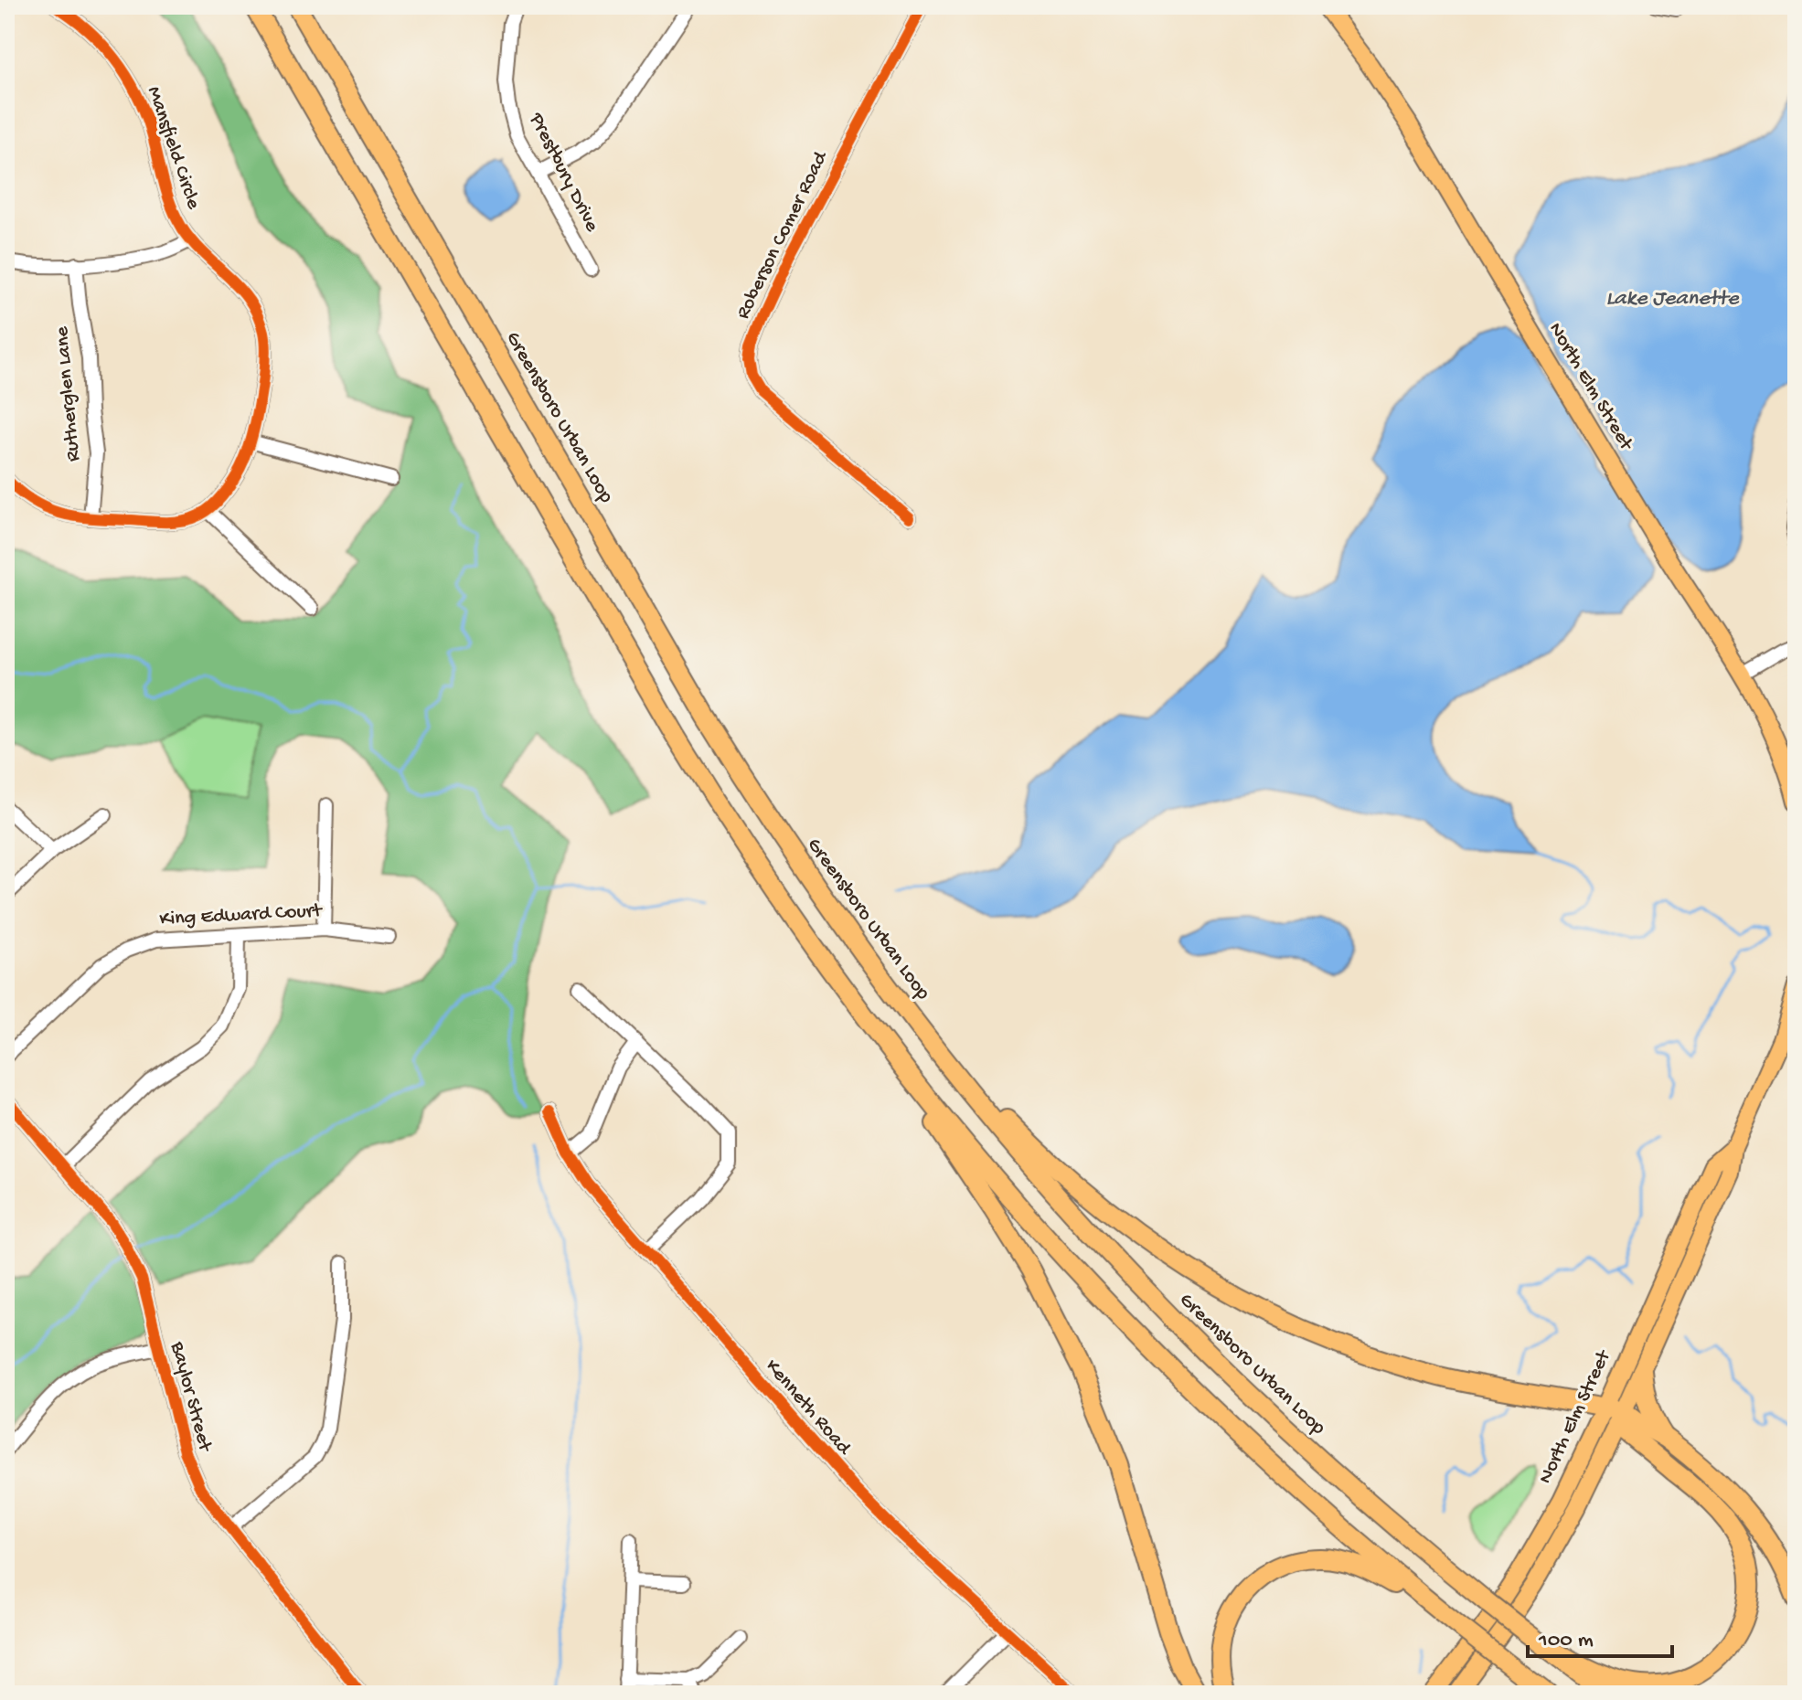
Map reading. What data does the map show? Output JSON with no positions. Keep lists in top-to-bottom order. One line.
{"streets":{"highway":["Greensboro Urban Loop"],"main road":["North Elm Street"],"street":["Mansfield Circle","Prestbury Drive","Roberson Comer Road","Rutherglen Lane","King Edward Court","Baylor Street","Kenneth Road"]},"water":["Lake Jeanette"],"scale_bar":"100 m"}
